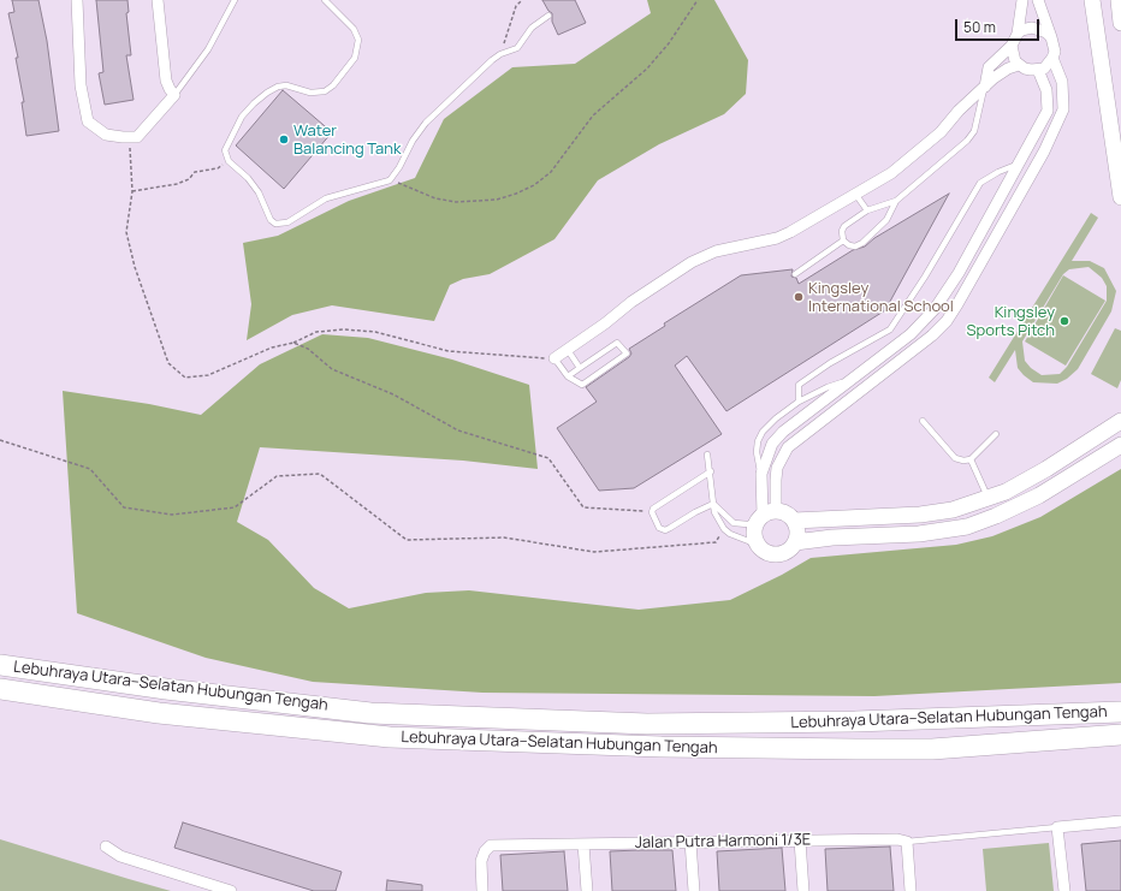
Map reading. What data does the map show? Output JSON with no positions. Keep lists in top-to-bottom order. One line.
{"streets":{"highway":["Lebuhraya Utara–Selatan Hubungan Tengah"],"street":["Jalan Putra Harmoni 1/3E"]},"places":["Water Balancing Tank","Kingsley International School","Kingsley Sports Pitch"],"scale_bar":"50 m"}
